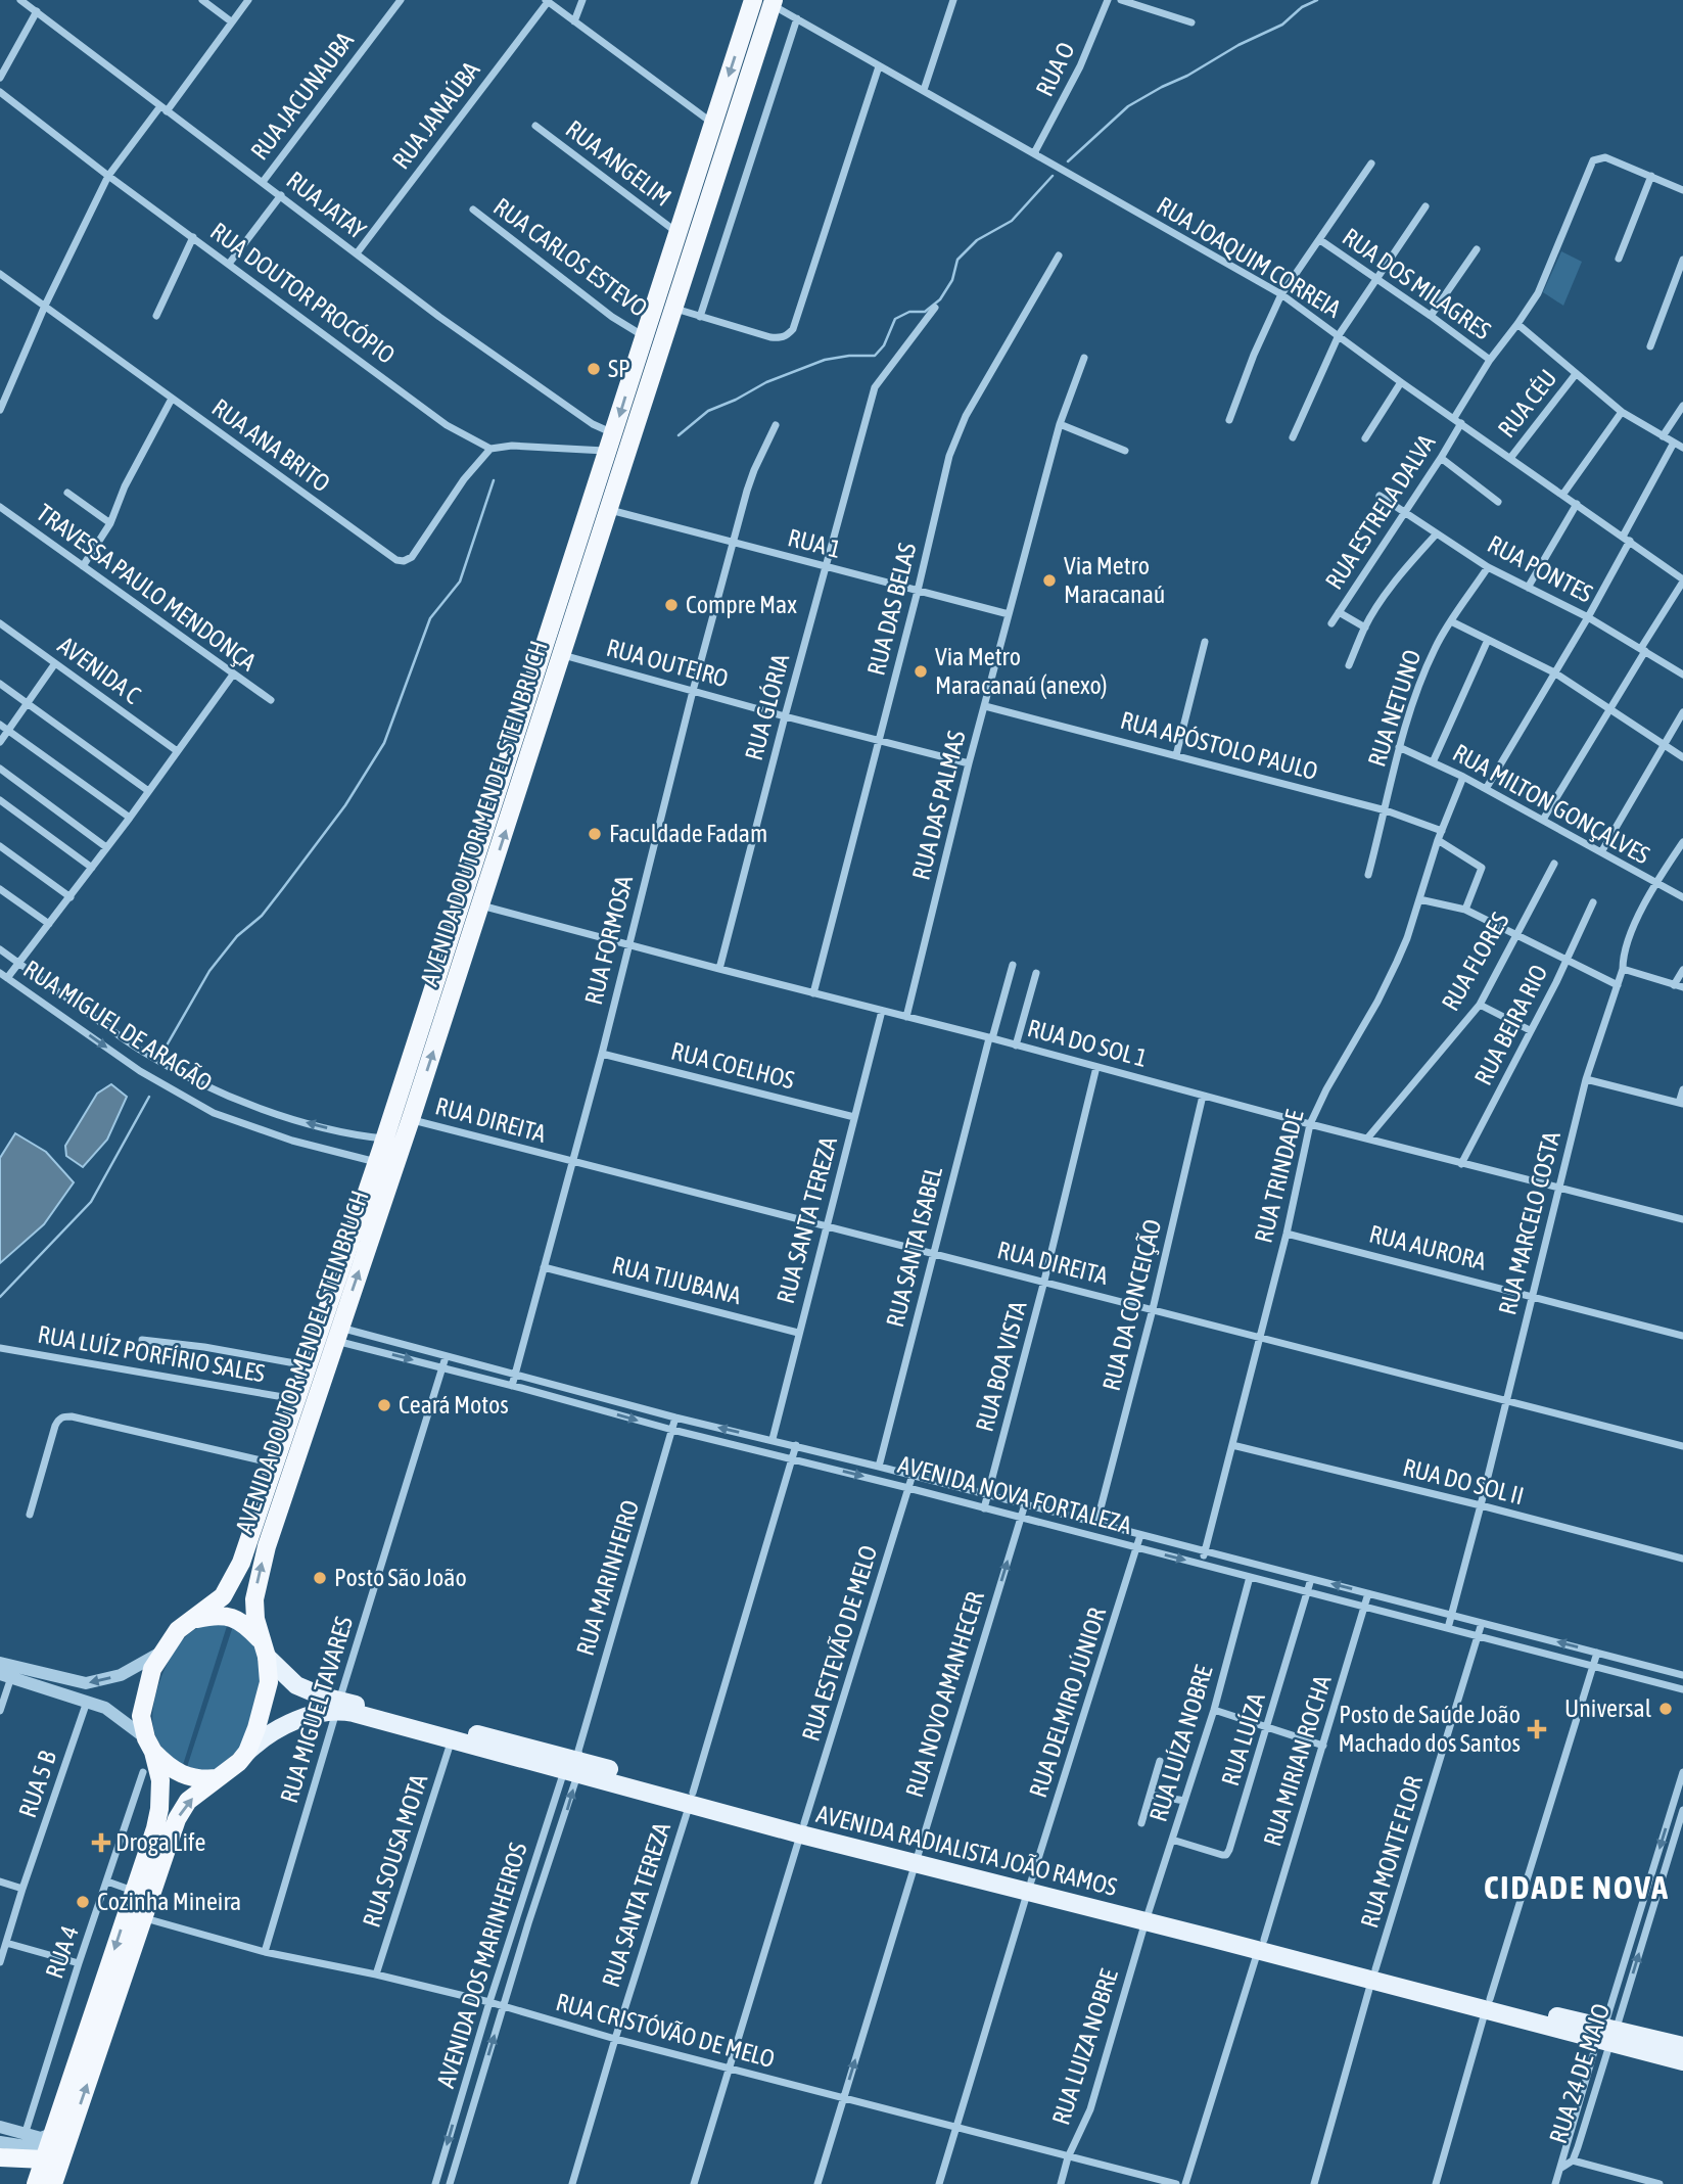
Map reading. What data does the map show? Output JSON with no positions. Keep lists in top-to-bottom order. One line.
{"streets":{"highway":["AVENIDA DOUTOR MENDEL STEINBRUCH"],"main road":["AVENIDA RADIALISTA JOÃO RAMOS"],"street":["RUA O","RUA JACUNAUBA","RUA JANAÚBA","RUA ANGELIM","RUA JATAY","RUA CARLOS ESTEVO","RUA JOAQUIM CORREIA","RUA DOS MILAGRES","RUA DOUTOR PROCÓPIO","RUA CÉU","RUA ANA BRITO","RUA ESTRELA DALVA","RUA 1","RUA PONTES","TRAVESSA PAULO MENDONÇA","RUA DAS BELAS","RUA OUTEIRO","AVENIDA C","RUA GLÓRIA","RUA NETUNO","RUA APÓSTOLO PAULO","RUA MILTON GONÇALVES","RUA DAS PALMAS","RUA FORMOSA","RUA FLORES","RUA BEIRA RIO","RUA MIGUEL DE ARAGÃO","RUA DO SOL 1","RUA COELHOS","RUA DIREITA","RUA TRINDADE","RUA SANTA TEREZA","RUA MARCELO COSTA","RUA SANTA ISABEL","RUA AURORA","RUA TIJUBANA","RUA DA CONCEIÇÃO","RUA LUÍZ PORFÍRIO SALES","RUA BOA VISTA","RUA DO SOL II","AVENIDA NOVA FORTALEZA","RUA MARINHEIRO","RUA ESTEVÃO DE MELO","RUA NOVO AMANHECER","RUA DELMIRO JÚNIOR","RUA MIGUEL TAVARES","RUA LUÍZA","RUA LUÍZA NOBRE","RUA MIRIAN ROCHA","RUA 5 B","RUA SOUSA MOTA","RUA MONTE FLOR","RUA 4","AVENIDA DOS MARINHEIROS","RUA CRISTÓVÃO DE MELO","RUA LUIZA NOBRE","RUA 24 DE MAIO"]},"crossings":[["RUA O","RUA JOAQUIM CORREIA"],["RUA JACUNAUBA","RUA JATAY"],["RUA JANAÚBA","RUA JATAY"],["RUA ANGELIM","AVENIDA DOUTOR MENDEL STEINBRUCH"],["RUA JATAY","RUA DOUTOR PROCÓPIO"],["RUA JATAY","AVENIDA DOUTOR MENDEL STEINBRUCH"],["RUA CARLOS ESTEVO","AVENIDA DOUTOR MENDEL STEINBRUCH"],["RUA JOAQUIM CORREIA","RUA CÉU"],["RUA JOAQUIM CORREIA","RUA ESTRELA DALVA"],["RUA JOAQUIM CORREIA","AVENIDA DOUTOR MENDEL STEINBRUCH"],["RUA DOS MILAGRES","RUA ESTRELA DALVA"],["RUA DOUTOR PROCÓPIO","RUA ANA BRITO"],["RUA DOUTOR PROCÓPIO","AVENIDA DOUTOR MENDEL STEINBRUCH"],["RUA ESTRELA DALVA","RUA PONTES"],["RUA 1","RUA DAS BELAS"],["RUA 1","RUA GLÓRIA"],["RUA 1","RUA DAS PALMAS"],["RUA 1","AVENIDA DOUTOR MENDEL STEINBRUCH"],["RUA 1","RUA FORMOSA"],["RUA PONTES","RUA NETUNO"],["RUA DAS BELAS","RUA OUTEIRO"],["RUA DAS BELAS","RUA DO SOL 1"],["RUA OUTEIRO","RUA GLÓRIA"],["RUA OUTEIRO","RUA DAS PALMAS"],["RUA OUTEIRO","AVENIDA DOUTOR MENDEL STEINBRUCH"],["RUA OUTEIRO","RUA FORMOSA"],["RUA GLÓRIA","RUA DO SOL 1"],["RUA NETUNO","RUA APÓSTOLO PAULO"],["RUA NETUNO","RUA MILTON GONÇALVES"],["RUA APÓSTOLO PAULO","RUA DAS PALMAS"],["RUA APÓSTOLO PAULO","RUA TRINDADE"],["RUA MILTON GONÇALVES","RUA TRINDADE"],["RUA MILTON GONÇALVES","RUA MARCELO COSTA"],["RUA DAS PALMAS","RUA DO SOL 1"],["AVENIDA DOUTOR MENDEL STEINBRUCH","RUA MIGUEL DE ARAGÃO"],["AVENIDA DOUTOR MENDEL STEINBRUCH","RUA DO SOL 1"],["AVENIDA DOUTOR MENDEL STEINBRUCH","RUA DIREITA"],["AVENIDA DOUTOR MENDEL STEINBRUCH","RUA LUÍZ PORFÍRIO SALES"],["AVENIDA DOUTOR MENDEL STEINBRUCH","AVENIDA NOVA FORTALEZA"],["AVENIDA DOUTOR MENDEL STEINBRUCH","AVENIDA RADIALISTA JOÃO RAMOS"],["RUA FORMOSA","RUA DO SOL 1"],["RUA FORMOSA","RUA COELHOS"],["RUA FORMOSA","RUA DIREITA"],["RUA FORMOSA","RUA TIJUBANA"],["RUA FORMOSA","AVENIDA NOVA FORTALEZA"],["RUA FLORES","RUA DO SOL 1"],["RUA BEIRA RIO","RUA DO SOL 1"],["RUA DO SOL 1","RUA TRINDADE"],["RUA DO SOL 1","RUA SANTA TEREZA"],["RUA DO SOL 1","RUA MARCELO COSTA"],["RUA DO SOL 1","RUA SANTA ISABEL"],["RUA DO SOL 1","RUA DA CONCEIÇÃO"],["RUA DO SOL 1","RUA BOA VISTA"],["RUA COELHOS","RUA SANTA TEREZA"],["RUA DIREITA","RUA TRINDADE"],["RUA DIREITA","RUA SANTA TEREZA"],["RUA DIREITA","RUA MARCELO COSTA"],["RUA DIREITA","RUA SANTA ISABEL"],["RUA DIREITA","RUA DA CONCEIÇÃO"],["RUA DIREITA","RUA BOA VISTA"],["RUA TRINDADE","RUA AURORA"],["RUA TRINDADE","RUA DO SOL II"],["RUA TRINDADE","AVENIDA NOVA FORTALEZA"],["RUA SANTA TEREZA","RUA TIJUBANA"],["RUA SANTA TEREZA","AVENIDA NOVA FORTALEZA"],["RUA SANTA TEREZA","AVENIDA RADIALISTA JOÃO RAMOS"],["RUA SANTA TEREZA","RUA CRISTÓVÃO DE MELO"],["RUA MARCELO COSTA","RUA AURORA"],["RUA MARCELO COSTA","RUA DO SOL II"],["RUA MARCELO COSTA","AVENIDA NOVA FORTALEZA"],["RUA SANTA ISABEL","AVENIDA NOVA FORTALEZA"],["RUA DA CONCEIÇÃO","AVENIDA NOVA FORTALEZA"],["RUA BOA VISTA","AVENIDA NOVA FORTALEZA"],["AVENIDA NOVA FORTALEZA","RUA MARINHEIRO"],["AVENIDA NOVA FORTALEZA","RUA ESTEVÃO DE MELO"],["AVENIDA NOVA FORTALEZA","RUA NOVO AMANHECER"],["AVENIDA NOVA FORTALEZA","RUA DELMIRO JÚNIOR"],["AVENIDA NOVA FORTALEZA","RUA MIGUEL TAVARES"],["AVENIDA NOVA FORTALEZA","RUA LUÍZA"],["AVENIDA NOVA FORTALEZA","RUA LUÍZA NOBRE"],["AVENIDA NOVA FORTALEZA","RUA MIRIAN ROCHA"],["AVENIDA NOVA FORTALEZA","RUA MONTE FLOR"],["RUA MARINHEIRO","AVENIDA RADIALISTA JOÃO RAMOS"],["RUA MARINHEIRO","AVENIDA DOS MARINHEIROS"],["RUA ESTEVÃO DE MELO","AVENIDA RADIALISTA JOÃO RAMOS"],["RUA ESTEVÃO DE MELO","RUA CRISTÓVÃO DE MELO"],["RUA NOVO AMANHECER","AVENIDA RADIALISTA JOÃO RAMOS"],["RUA NOVO AMANHECER","RUA CRISTÓVÃO DE MELO"],["RUA DELMIRO JÚNIOR","AVENIDA RADIALISTA JOÃO RAMOS"],["RUA DELMIRO JÚNIOR","RUA CRISTÓVÃO DE MELO"],["RUA MIGUEL TAVARES","AVENIDA RADIALISTA JOÃO RAMOS"],["RUA MIGUEL TAVARES","RUA CRISTÓVÃO DE MELO"],["RUA LUÍZA","RUA LUÍZA NOBRE"],["RUA LUÍZA NOBRE","AVENIDA RADIALISTA JOÃO RAMOS"],["RUA LUÍZA NOBRE","RUA LUIZA NOBRE"],["RUA MIRIAN ROCHA","AVENIDA RADIALISTA JOÃO RAMOS"],["RUA SOUSA MOTA","AVENIDA RADIALISTA JOÃO RAMOS"],["RUA SOUSA MOTA","RUA CRISTÓVÃO DE MELO"],["AVENIDA RADIALISTA JOÃO RAMOS","RUA MONTE FLOR"],["AVENIDA RADIALISTA JOÃO RAMOS","AVENIDA DOS MARINHEIROS"],["AVENIDA RADIALISTA JOÃO RAMOS","RUA LUIZA NOBRE"],["AVENIDA RADIALISTA JOÃO RAMOS","RUA 24 DE MAIO"],["AVENIDA DOS MARINHEIROS","RUA CRISTÓVÃO DE MELO"],["RUA CRISTÓVÃO DE MELO","RUA LUIZA NOBRE"]],"one_way":["RUA NOVO AMANHECER"],"districts":["CIDADE NOVA"],"places":{"other":["SP","Via Metro Maracanaú","Compre Max","Via Metro Maracanaú (anexo)","Faculdade Fadam","Ceará Motos","Posto São João","Universal","Cozinha Mineira"],"health":["Posto de Saúde João Machado dos Santos","Droga Life"]}}
